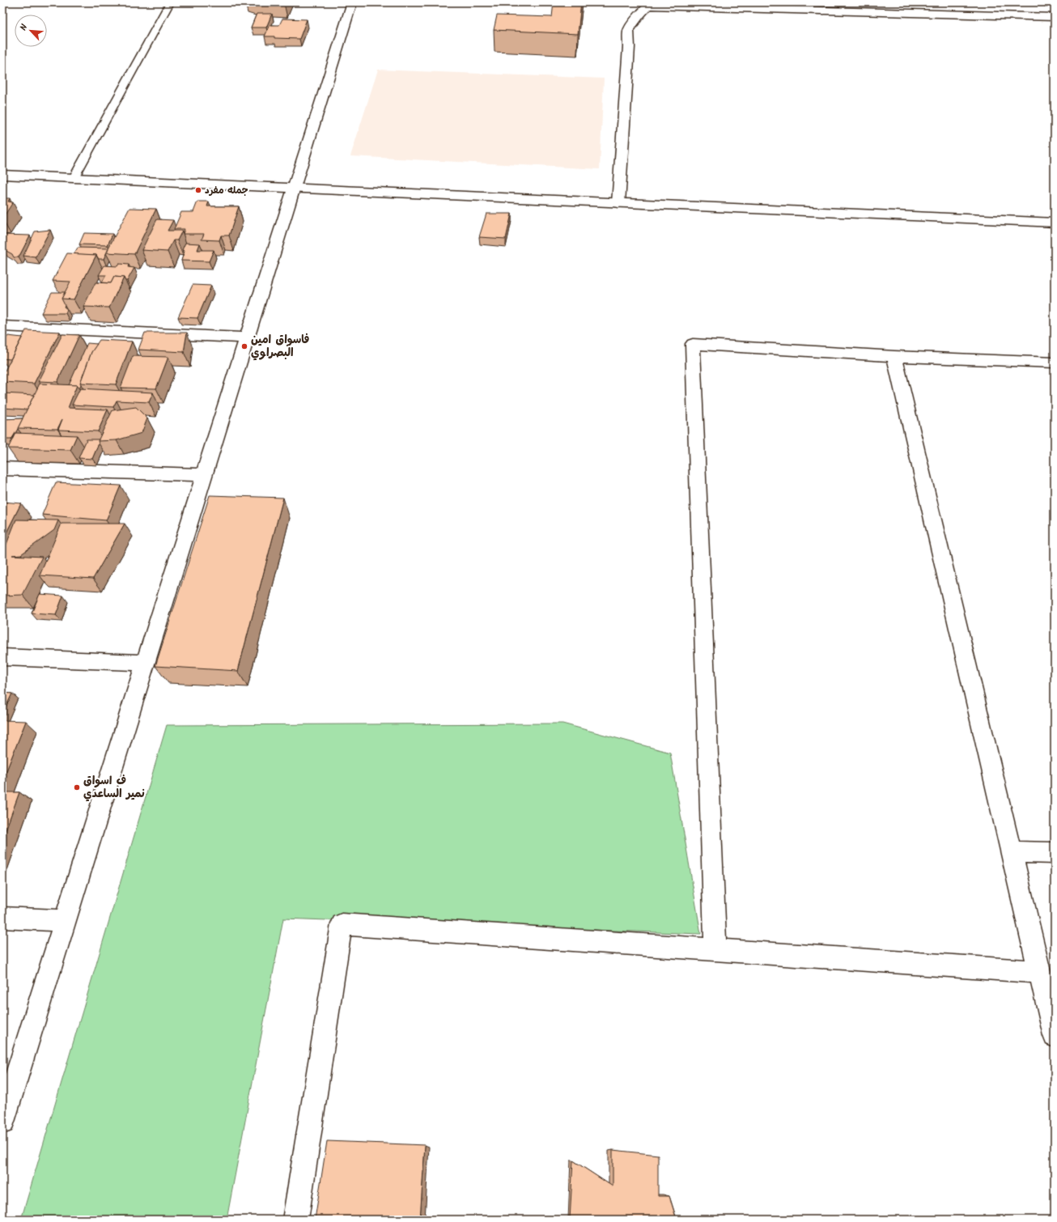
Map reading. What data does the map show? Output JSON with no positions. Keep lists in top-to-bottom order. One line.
{"places":["جمله مفرد","فاسواق امين البصراوي","ف اسواق نمير الساعدي"],"north":"top left"}
